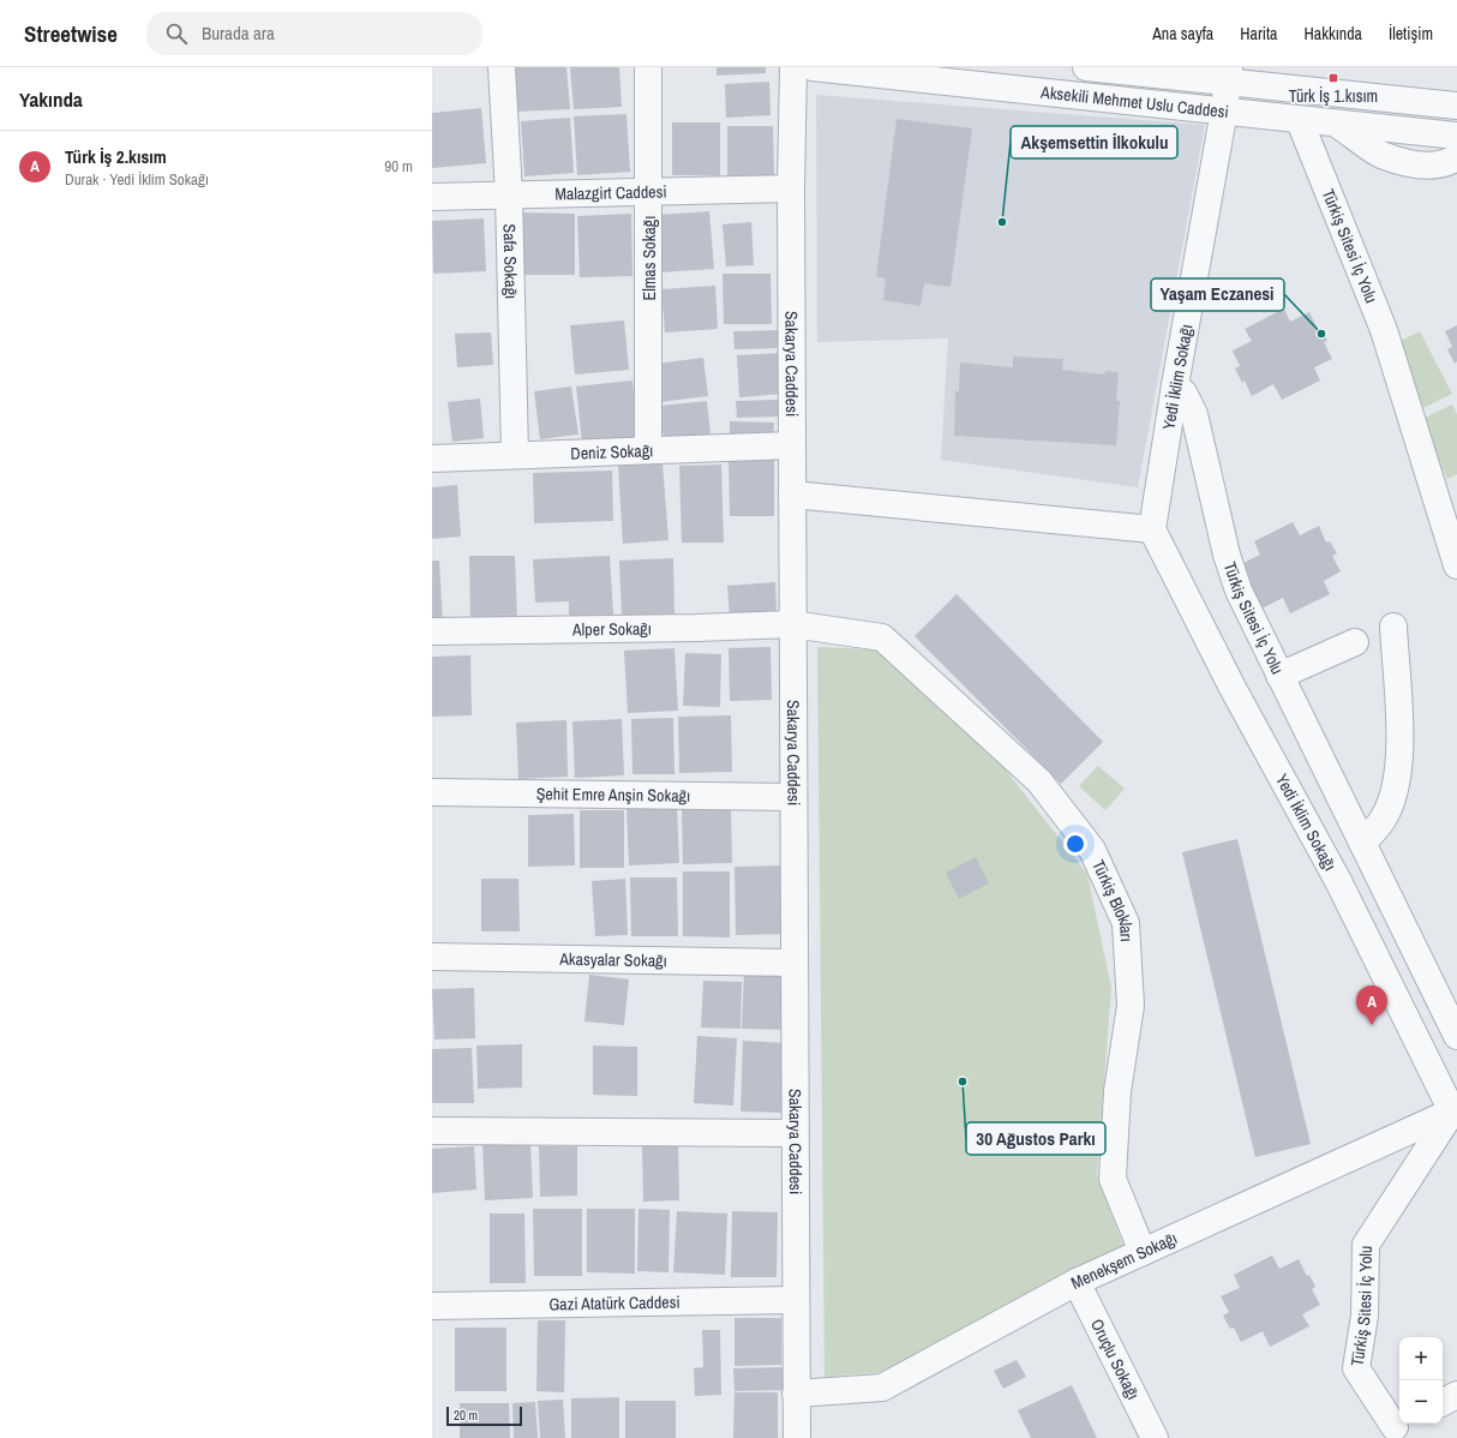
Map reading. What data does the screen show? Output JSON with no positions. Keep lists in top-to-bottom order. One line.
{"streets":{"street":["Aksekili Mehmet Uslu Caddesi","Malazgirt Caddesi","Türkiş Sitesi İç Yolu","Elmas Sokağı","Safa Sokağı","Sakarya Caddesi","Yedi İklim Sokağı","Deniz Sokağı","Alper Sokağı","Şehit Emre Anşin Sokağı","Türkiş Blokları","Akasyalar Sokağı","Menekşem Sokağı","Gazi Atatürk Caddesi","Oruçlu Sokağı"]},"crossings":[["Aksekili Mehmet Uslu Caddesi","Türkiş Sitesi İç Yolu"],["Aksekili Mehmet Uslu Caddesi","Yedi İklim Sokağı"],["Malazgirt Caddesi","Elmas Sokağı"],["Malazgirt Caddesi","Safa Sokağı"],["Malazgirt Caddesi","Sakarya Caddesi"],["Türkiş Sitesi İç Yolu","Yedi İklim Sokağı"],["Türkiş Sitesi İç Yolu","Menekşem Sokağı"],["Elmas Sokağı","Deniz Sokağı"],["Safa Sokağı","Deniz Sokağı"],["Sakarya Caddesi","Deniz Sokağı"],["Sakarya Caddesi","Alper Sokağı"],["Sakarya Caddesi","Şehit Emre Anşin Sokağı"],["Sakarya Caddesi","Türkiş Blokları"],["Sakarya Caddesi","Akasyalar Sokağı"],["Sakarya Caddesi","Menekşem Sokağı"],["Sakarya Caddesi","Gazi Atatürk Caddesi"],["Yedi İklim Sokağı","Menekşem Sokağı"],["Alper Sokağı","Türkiş Blokları"],["Türkiş Blokları","Menekşem Sokağı"],["Menekşem Sokağı","Oruçlu Sokağı"]],"places":{"transit":["Türk İş 1.kısım"],"other":["Akşemsettin İlkokulu","Yaşam Eczanesi","30 Ağustos Parkı"]},"scale_bar":"20 m","page":{"header":"Streetwise","search":"Burada ara","nav":["Ana sayfa","Harita","Hakkında","İletişim"],"heading":"Yakında","list":[{"mark":"A","name":"Türk İş 2.kısım","note":"Durak · Yedi İklim Sokağı","value":"90 m"}],"pins":"A","map_buttons":["+","−"],"scale":"20 m"}}
